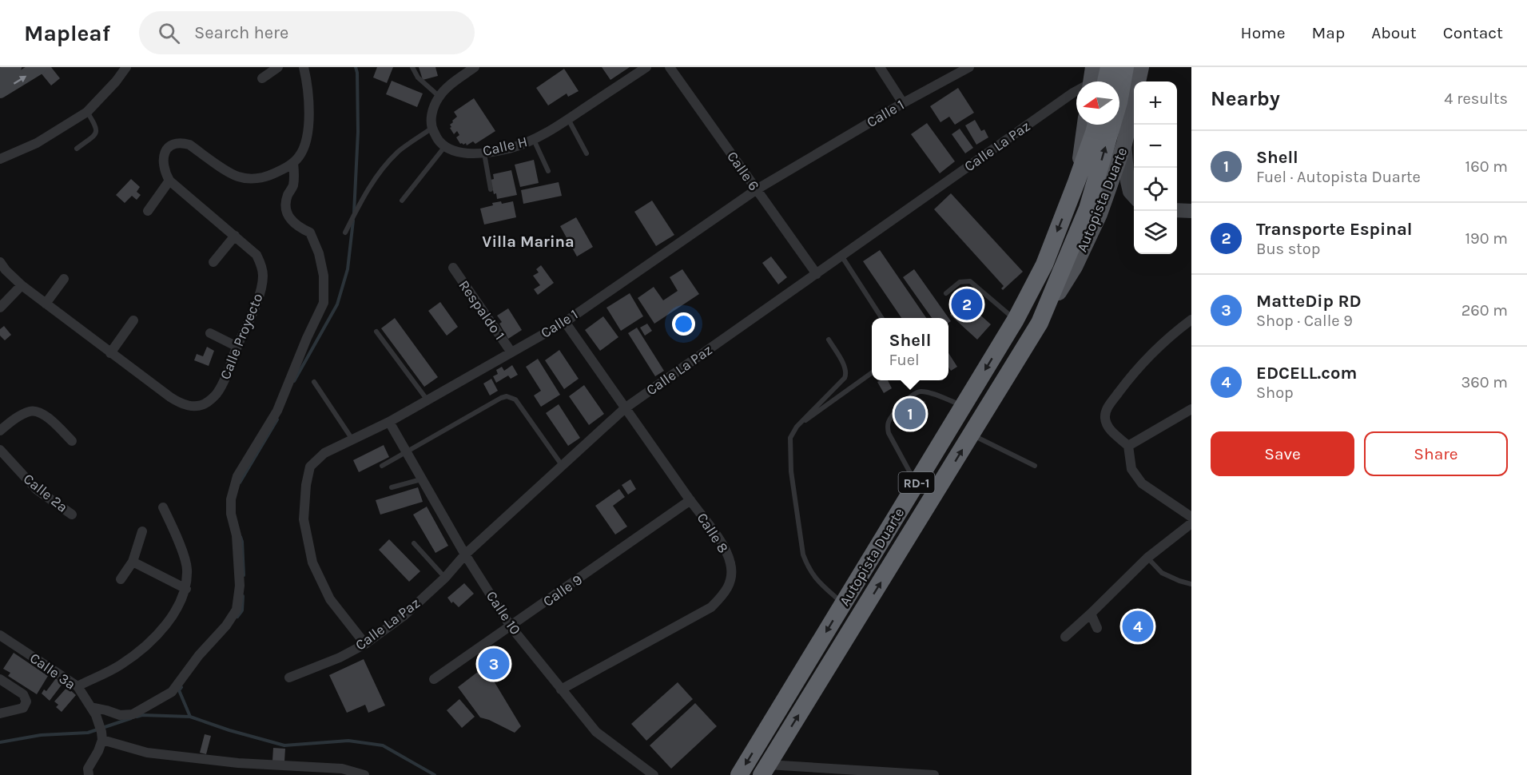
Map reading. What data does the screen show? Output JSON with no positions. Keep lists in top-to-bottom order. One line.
{"streets":{"highway":["Autopista Duarte","RD-1"],"street":["Calle 1","Calle H","Calle La Paz","Calle 6","Respaldo 1","Calle Proyecto","Calle 2a","Calle 8","Calle 9","Calle 10","Calle 3a"]},"crossings":[["Calle 1","Calle La Paz"],["Calle 1","Calle 6"],["Calle 1","Respaldo 1"],["Calle 1","Calle 8"],["Calle 1","Calle 10"],["Calle La Paz","Calle 6"],["Calle La Paz","Calle 8"],["Calle La Paz","Calle 10"],["Calle 8","Calle 9"],["Calle 8","Calle 10"],["Calle 9","Calle 10"]],"districts":["Villa Marina"],"north":"left","page":{"header":"Mapleaf","search":"Search here","nav":["Home","Map","About","Contact"],"heading":["Nearby","4 results"],"map_buttons":["+","−"],"list":[{"mark":"1","name":"Shell","note":"Fuel · Autopista Duarte","value":"160 m"},{"mark":"2","name":"Transporte Espinal","note":"Bus stop","value":"190 m"},{"mark":"3","name":"MatteDip RD","note":"Shop · Calle 9","value":"260 m"},{"mark":"4","name":"EDCELL.com","note":"Shop","value":"360 m"}],"pins":["2","1","4","3"],"popup":["Shell","Fuel"],"buttons":["Save","Share"]}}
